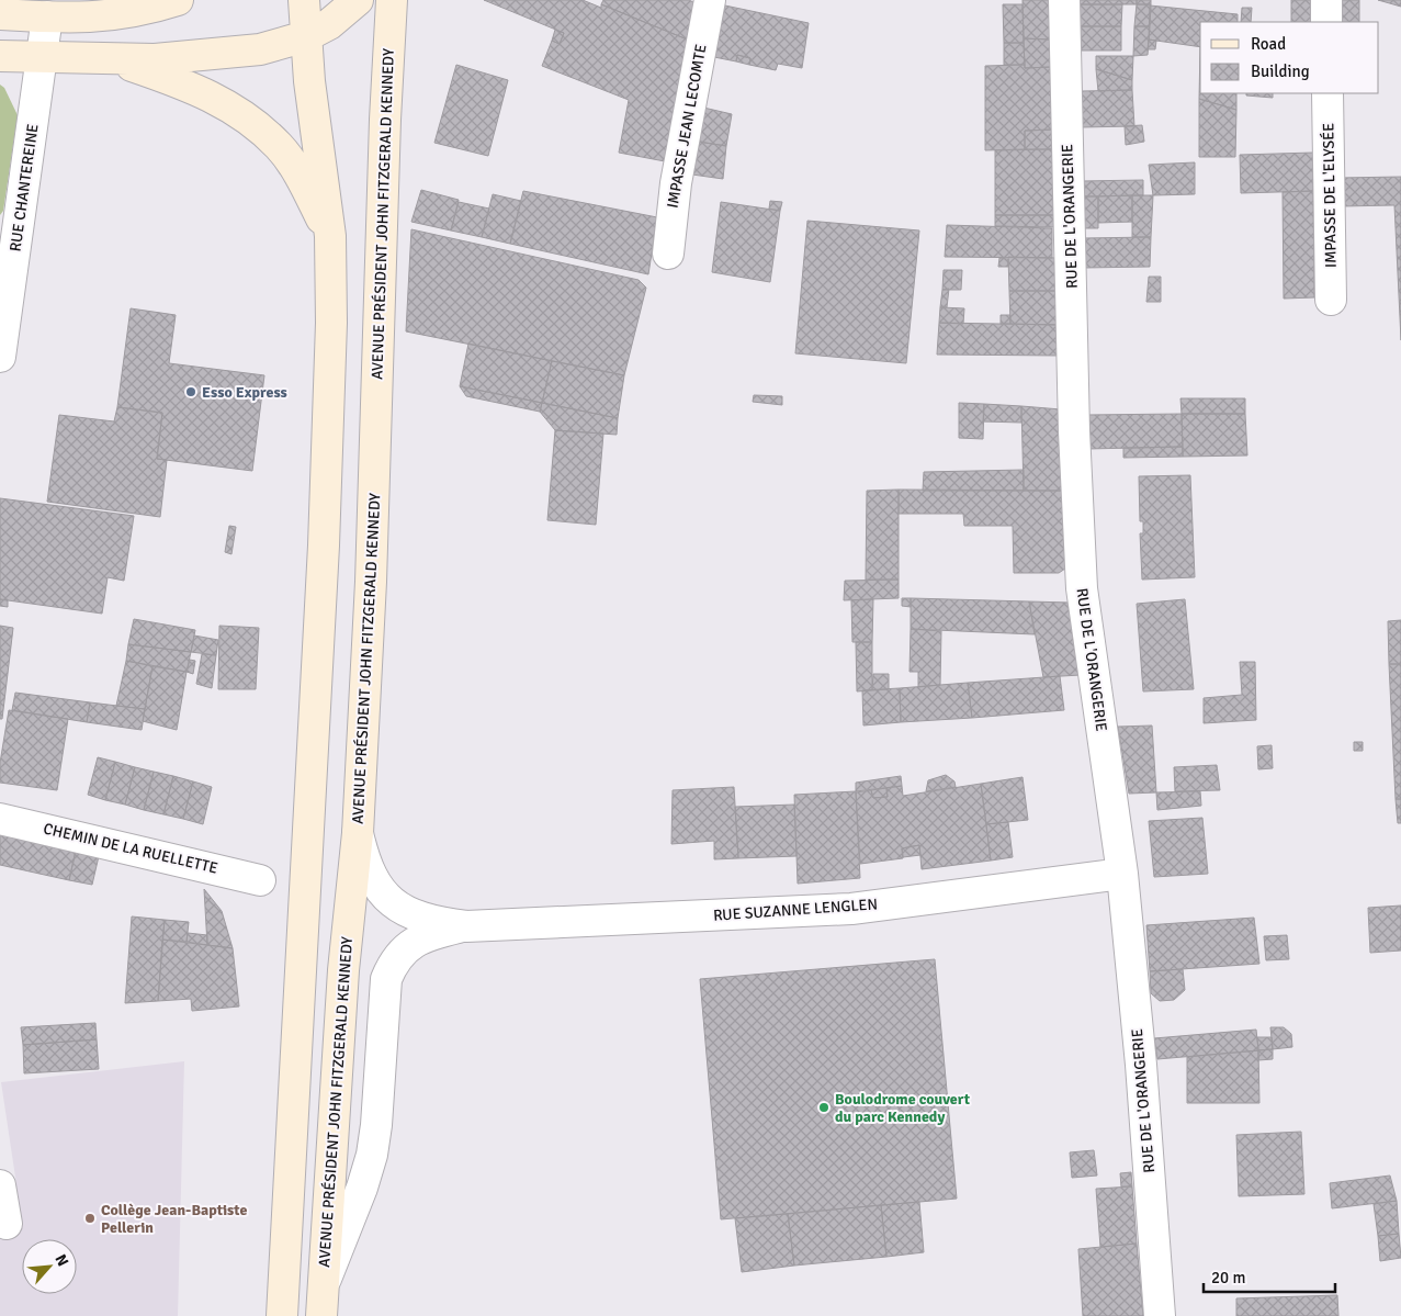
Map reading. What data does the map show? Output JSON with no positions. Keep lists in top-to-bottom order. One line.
{"streets":{"main road":["AVENUE PRÉSIDENT JOHN FITZGERALD KENNEDY"],"street":["IMPASSE JEAN LECOMTE","RUE CHANTEREINE","IMPASSE DE L'ELYSÉE","RUE DE L'ORANGERIE","CHEMIN DE LA RUELLETTE","RUE SUZANNE LENGLEN"]},"crossings":[["AVENUE PRÉSIDENT JOHN FITZGERALD KENNEDY","RUE SUZANNE LENGLEN"],["RUE DE L'ORANGERIE","RUE SUZANNE LENGLEN"]],"places":["Esso Express","Boulodrome couvert du parc Kennedy","Collège Jean-Baptiste Pellerin"],"legend":["Road","Building"],"scale_bar":"20 m","north":"top right"}
